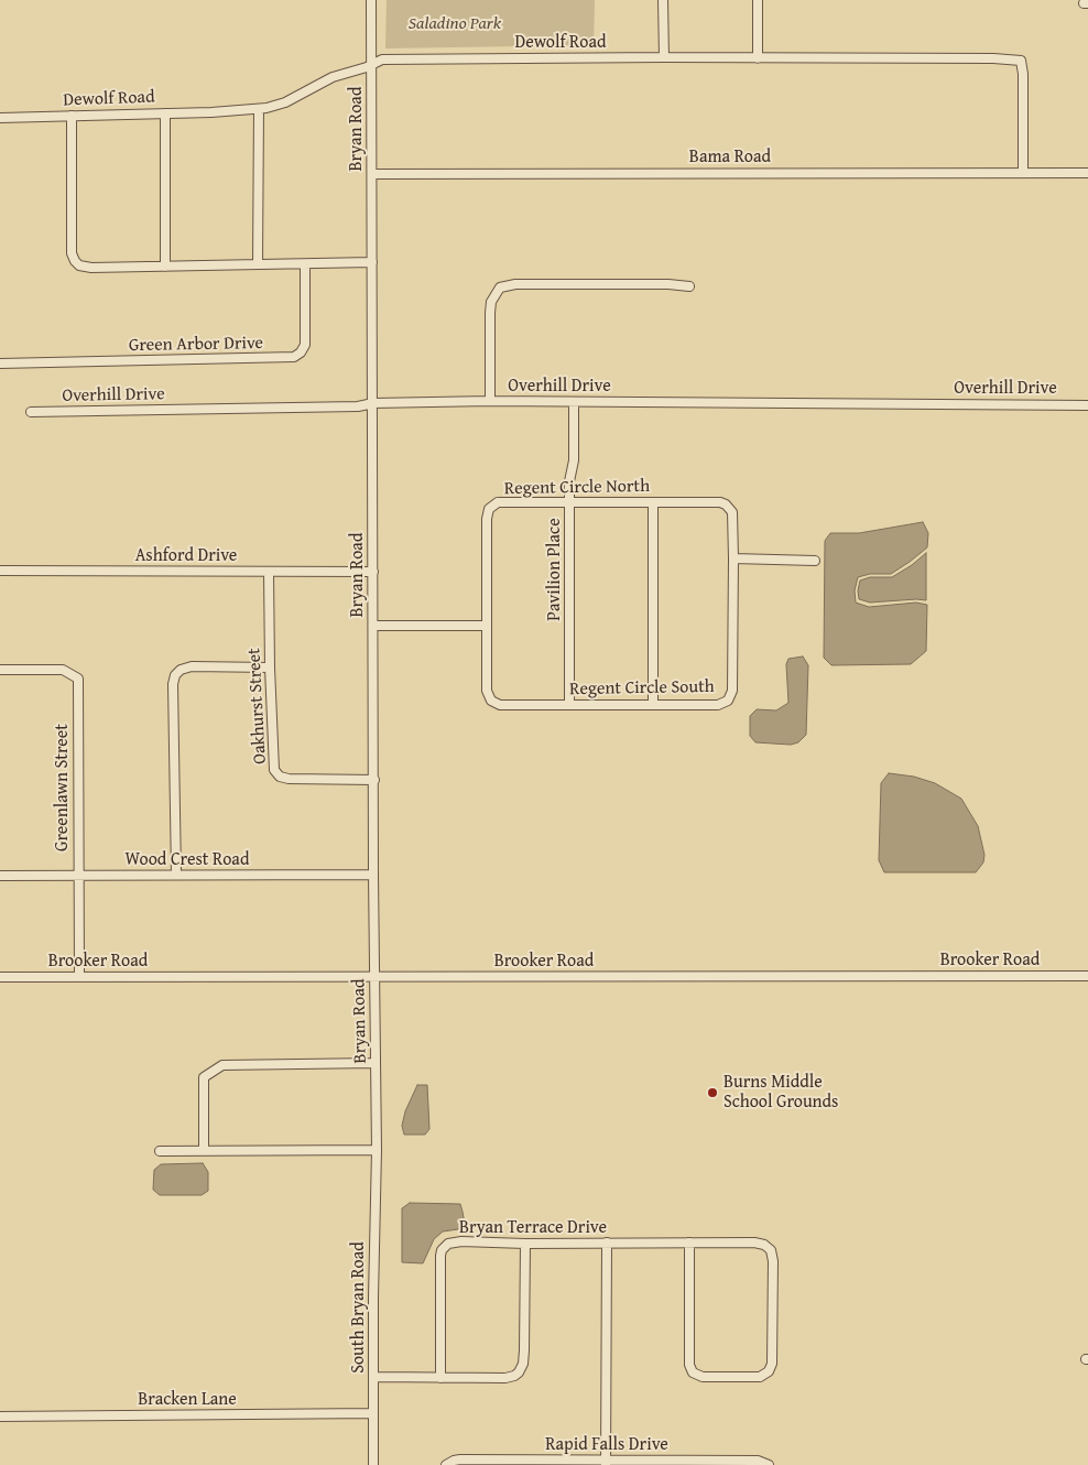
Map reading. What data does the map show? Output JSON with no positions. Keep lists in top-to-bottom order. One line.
{"streets":{"street":["Dewolf Road","Bryan Road","Bama Road","Green Arbor Drive","Overhill Drive","Regent Circle North","Ashford Drive","Pavilion Place","Regent Circle South","Oakhurst Street","Greenlawn Street","Wood Crest Road","Brooker Road","Bryan Terrace Drive","South Bryan Road","Bracken Lane","Rapid Falls Drive"]},"crossings":[["Dewolf Road","Bryan Road"],["Dewolf Road","Bama Road"],["Bryan Road","Bama Road"],["Bryan Road","Overhill Drive"],["Bryan Road","Ashford Drive"],["Bryan Road","Oakhurst Street"],["Bryan Road","Wood Crest Road"],["Bryan Road","Brooker Road"],["Bryan Road","South Bryan Road"],["Overhill Drive","Pavilion Place"],["Regent Circle North","Pavilion Place"],["Regent Circle North","Regent Circle South"],["Ashford Drive","Oakhurst Street"],["Pavilion Place","Regent Circle South"],["Greenlawn Street","Wood Crest Road"],["Greenlawn Street","Brooker Road"],["South Bryan Road","Bracken Lane"]],"parks":["Saladino Park"],"places":["Burns Middle School Grounds"]}
